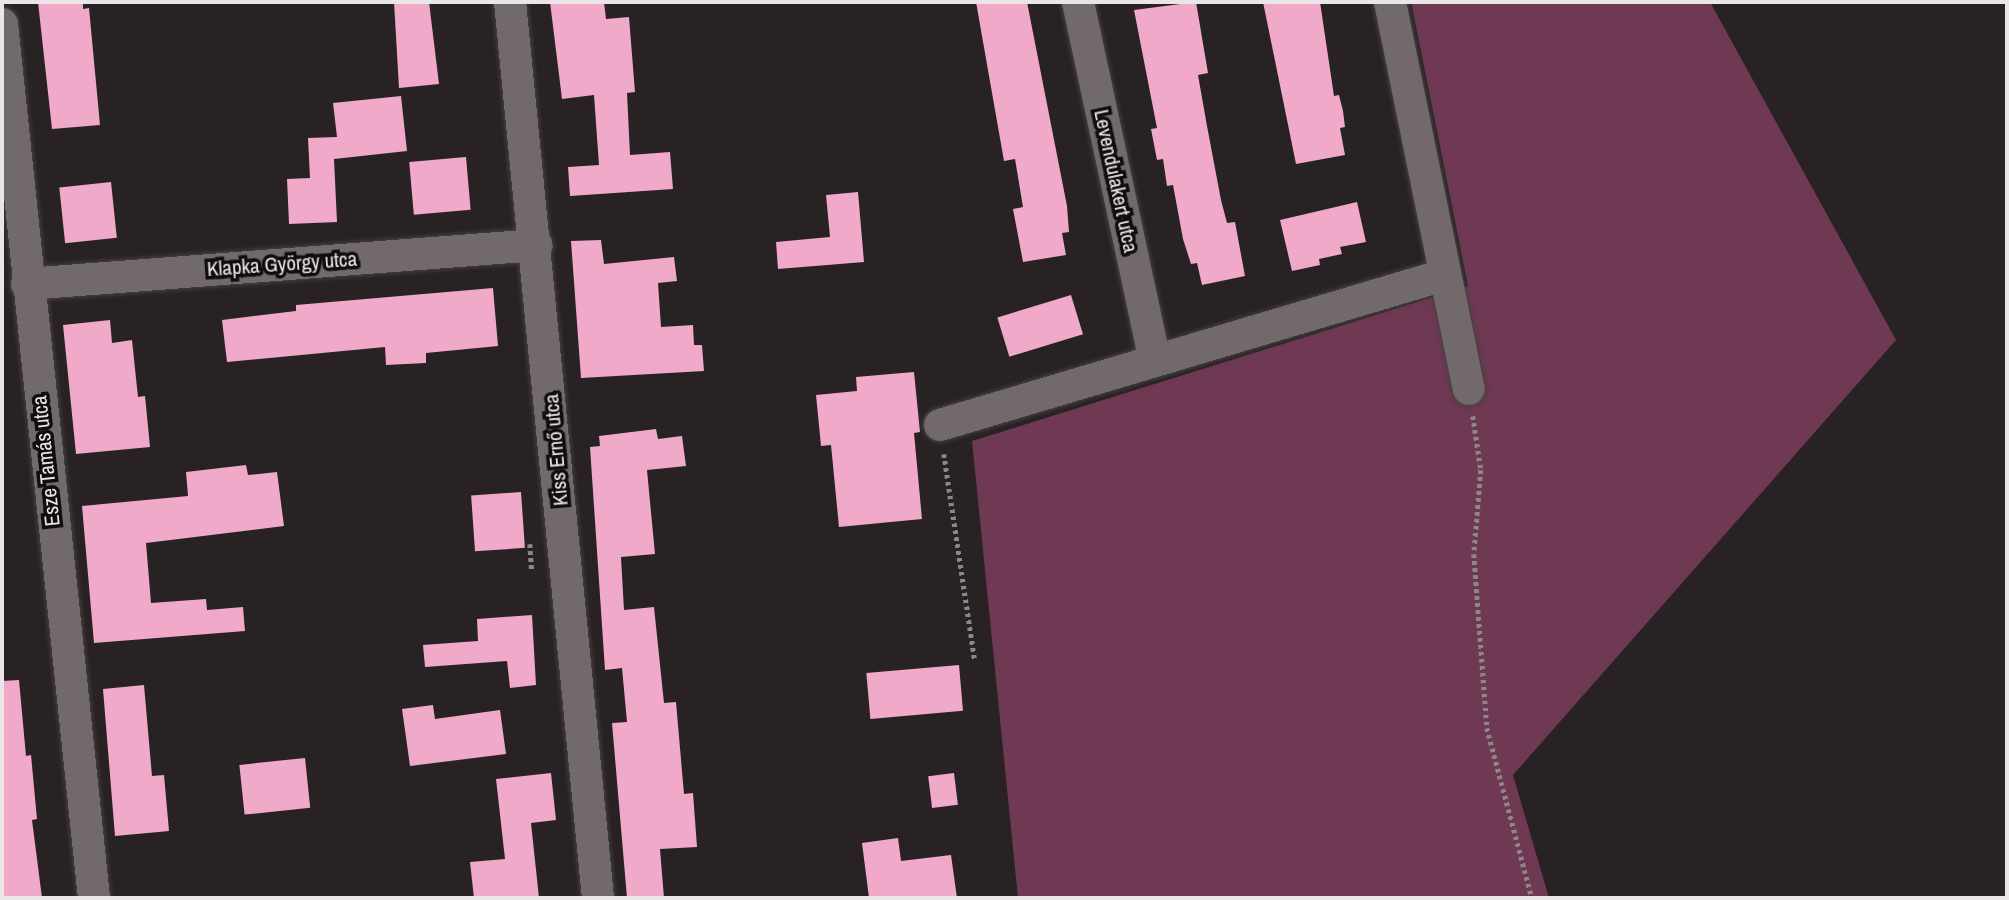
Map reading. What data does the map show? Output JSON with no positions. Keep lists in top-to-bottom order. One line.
{"streets":{"street":["Levendulakert utca","Klapka György utca","Kiss Ernő utca","Esze Tamás utca"]},"crossings":[["Klapka György utca","Kiss Ernő utca"],["Klapka György utca","Esze Tamás utca"]]}
